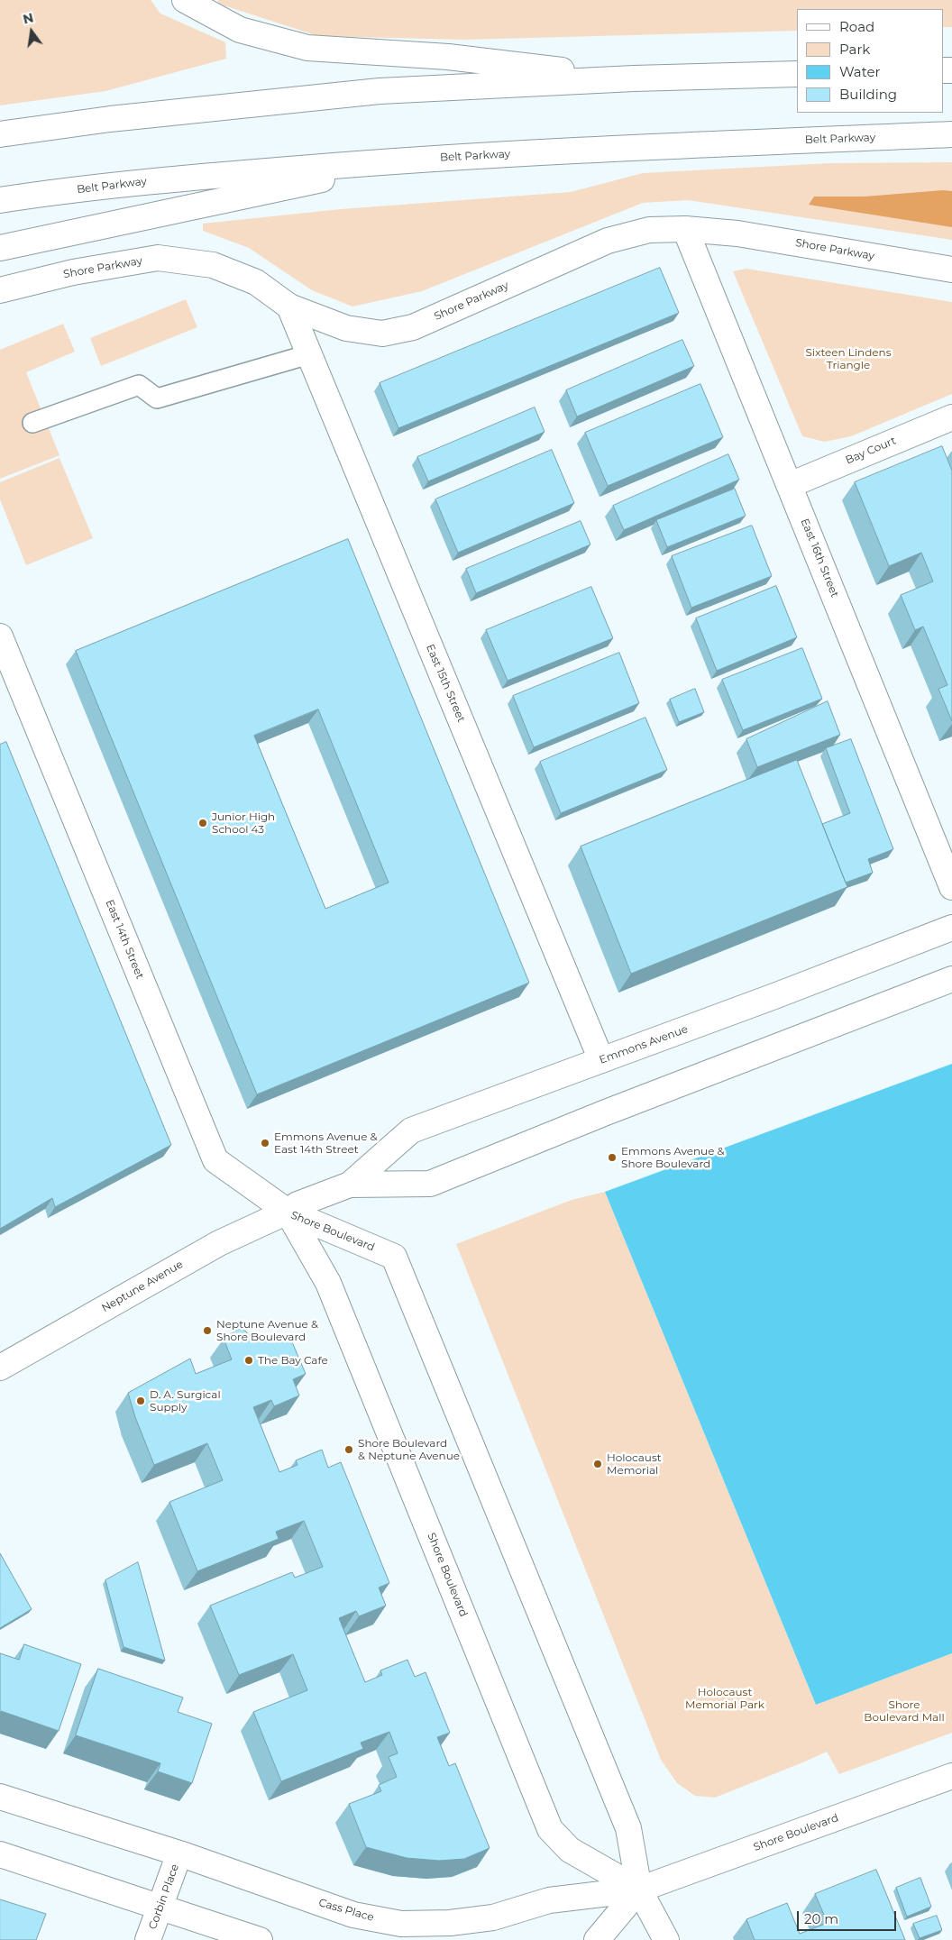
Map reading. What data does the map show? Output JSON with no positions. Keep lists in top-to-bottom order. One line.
{"streets":{"main road":["Belt Parkway","Shore Parkway","Bay Court","East 16th Street","East 15th Street","East 14th Street","Emmons Avenue","Shore Boulevard","Neptune Avenue","Corbin Place","Cass Place"]},"crossings":[["Shore Parkway","East 16th Street"],["Shore Parkway","East 15th Street"],["Bay Court","East 16th Street"],["East 15th Street","Emmons Avenue"],["East 14th Street","Emmons Avenue"],["East 14th Street","Shore Boulevard"],["East 14th Street","Neptune Avenue"],["Emmons Avenue","Shore Boulevard"],["Emmons Avenue","Neptune Avenue"],["Shore Boulevard","Neptune Avenue"],["Shore Boulevard","Cass Place"],["Corbin Place","Cass Place"]],"parks":["Sixteen Lindens Triangle","Holocaust Memorial Park","Shore Boulevard Mall"],"places":["Junior High School 43","Emmons Avenue & East 14th Street","Emmons Avenue & Shore Boulevard","Neptune Avenue & Shore Boulevard","The Bay Cafe","D. A. Surgical Supply","Shore Boulevard & Neptune Avenue","Holocaust Memorial"],"legend":["Road","Park","Water","Building"],"scale_bar":"20 m","north":"top"}
